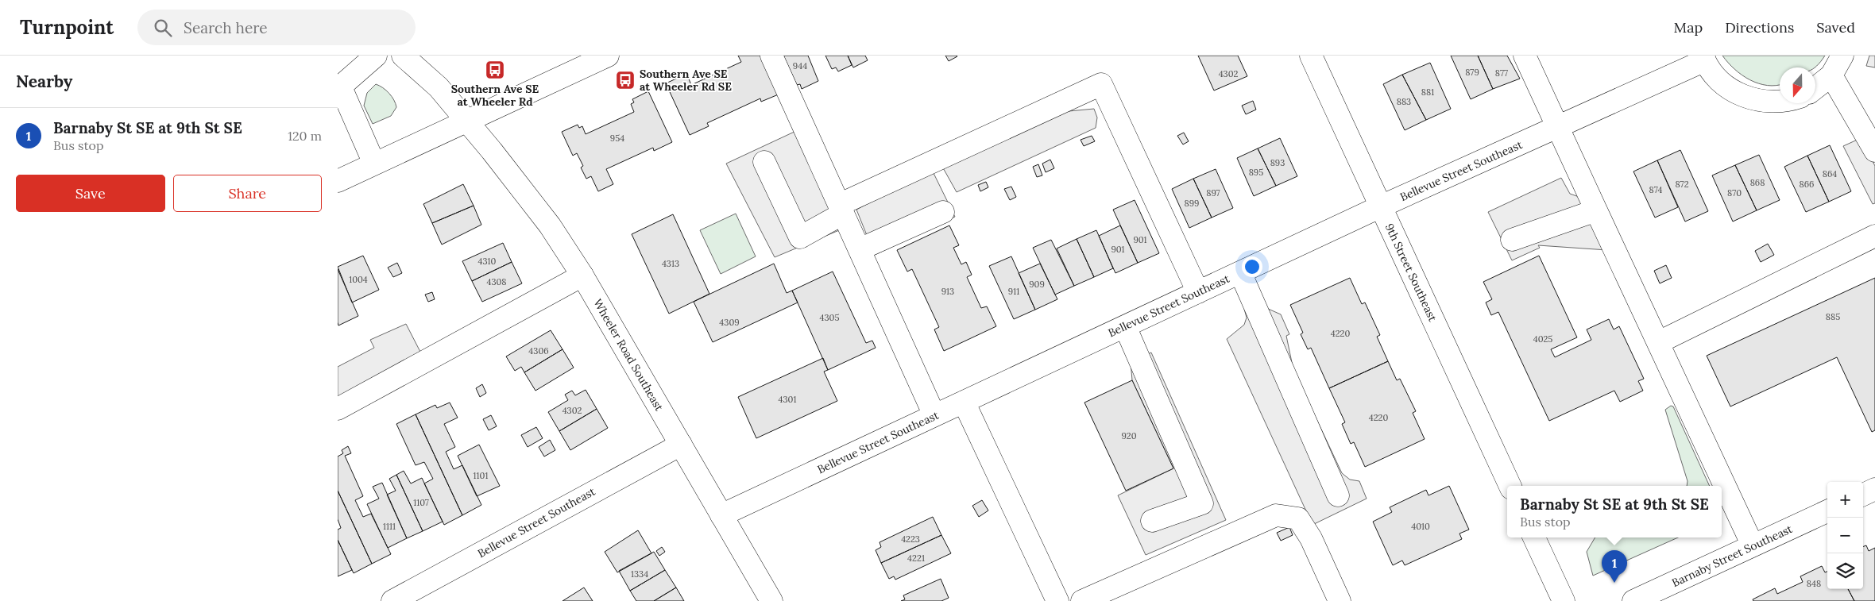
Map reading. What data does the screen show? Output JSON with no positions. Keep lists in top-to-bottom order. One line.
{"streets":{"street":["Bellevue Street Southeast","9th Street Southeast","Wheeler Road Southeast","Barnaby Street Southeast"]},"crossings":[["Bellevue Street Southeast","9th Street Southeast"],["Bellevue Street Southeast","Wheeler Road Southeast"]],"places":{"bus stop":["Southern Ave SE at Wheeler Rd","Southern Ave SE at Wheeler Rd SE"]},"house_numbers":["944","879","877","4302","881","883","954","893","895","864","868","872","866","874","897","870","899","901","901","4310","4313","1004","4308","909","913","911","885","4305","4309","4220","4025","4306","4301","4302","4220","920","1101","1107","1111","4010","4223","4221","1334","848"],"north":"bottom","page":{"header":"Turnpoint","search":"Search here","nav":["Map","Directions","Saved"],"heading":"Nearby","list":[{"mark":"1","name":"Barnaby St SE at 9th St SE","note":"Bus stop","value":"120 m"}],"buttons":["Save","Share"],"map_buttons":["+","−"],"popup":["Barnaby St SE at 9th St SE","Bus stop"],"pins":"1"}}
